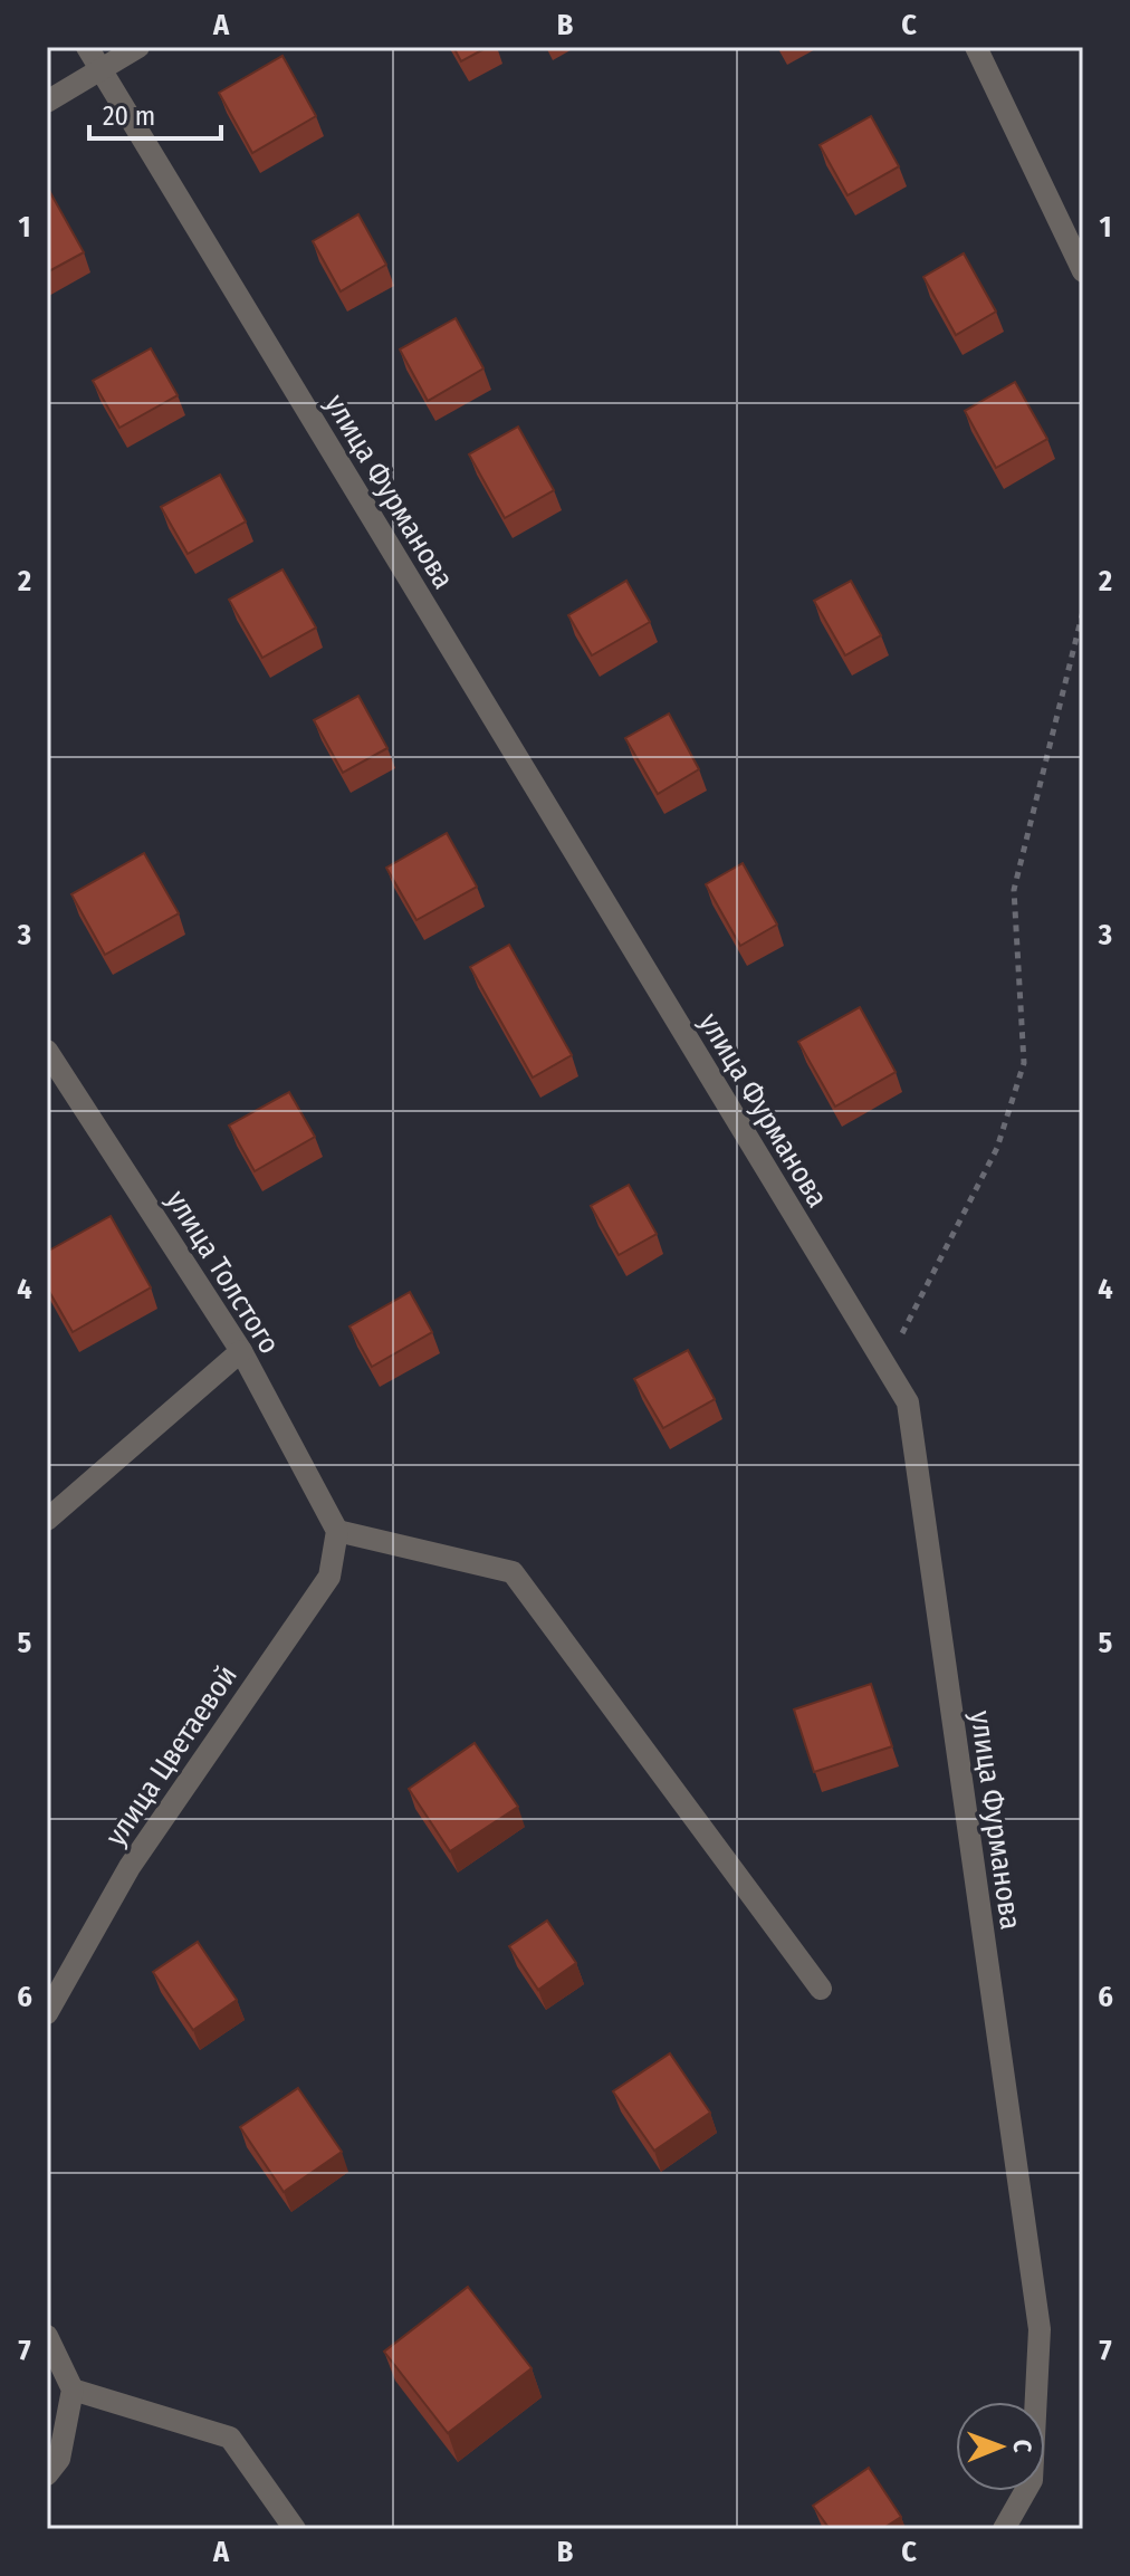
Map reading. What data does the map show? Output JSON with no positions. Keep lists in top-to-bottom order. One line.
{"streets":{"street":["улица Фурманова","улица Толстого","улица Цветаевой"]},"crossings":[["улица Толстого","улица Цветаевой"]],"scale_bar":"20 m","north":"right","grid":{"columns":["A","B","C"],"rows":["1","2","3","4","5","6","7"]}}
